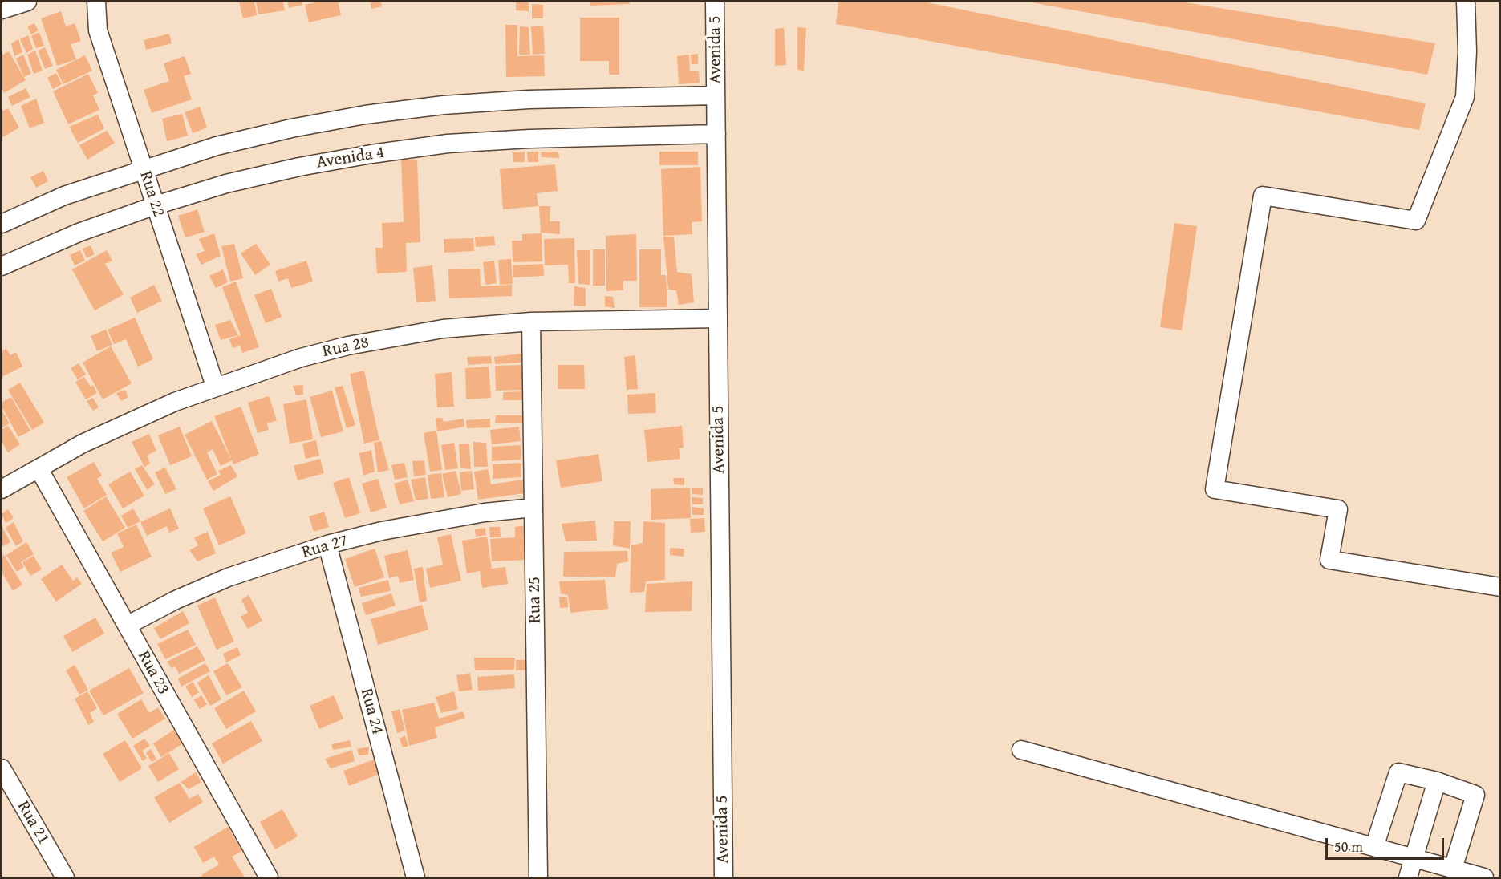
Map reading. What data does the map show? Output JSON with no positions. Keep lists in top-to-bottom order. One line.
{"streets":{"street":["Avenida 5","Avenida 4","Rua 22","Rua 28","Rua 27","Rua 25","Rua 23","Rua 24","Rua 21"]},"crossings":[["Avenida 5","Avenida 4"],["Avenida 5","Rua 28"],["Avenida 4","Rua 22"],["Rua 22","Rua 28"],["Rua 28","Rua 25"],["Rua 28","Rua 23"],["Rua 27","Rua 25"],["Rua 27","Rua 23"],["Rua 27","Rua 24"]],"scale_bar":"50 m"}
